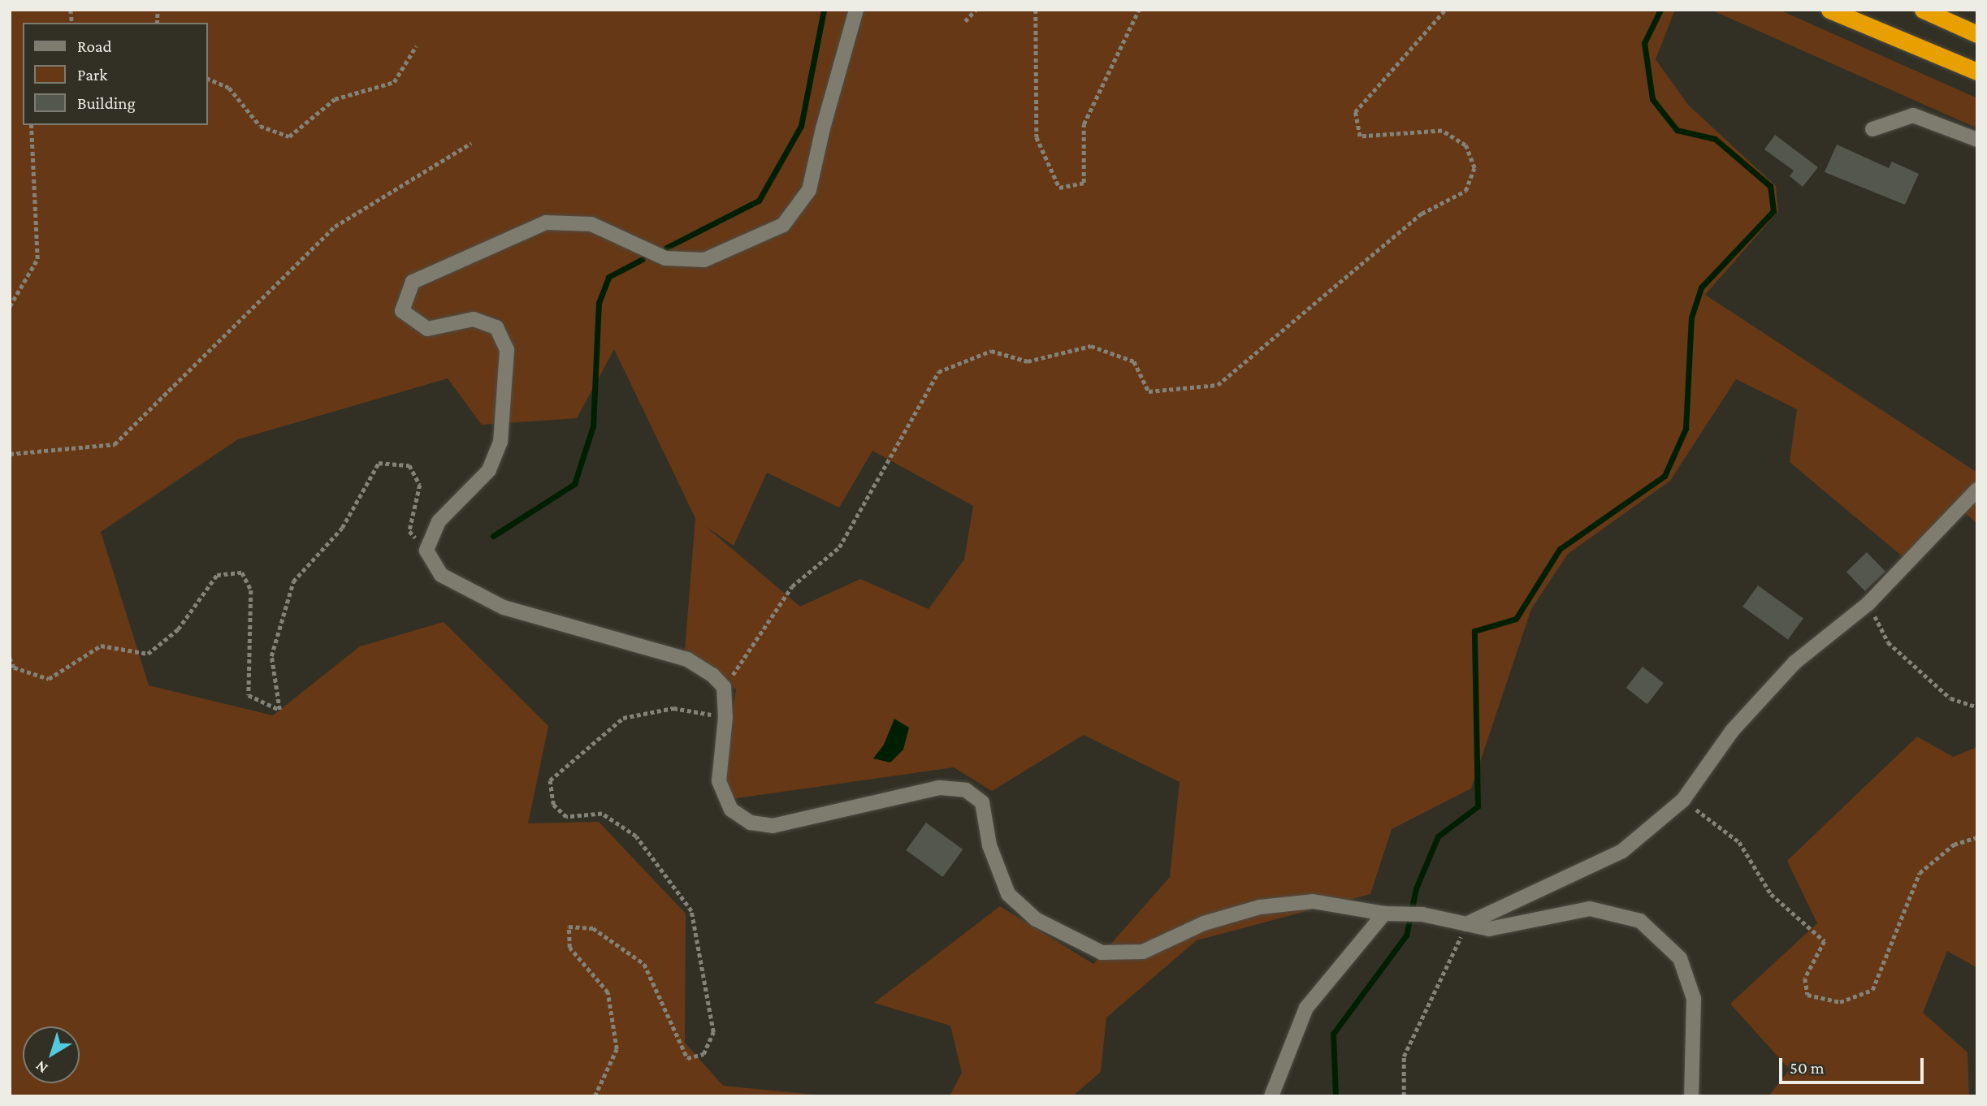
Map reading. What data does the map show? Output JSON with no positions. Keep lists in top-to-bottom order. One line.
{"legend":["Road","Park","Building"],"scale_bar":"50 m","north":"bottom left"}
